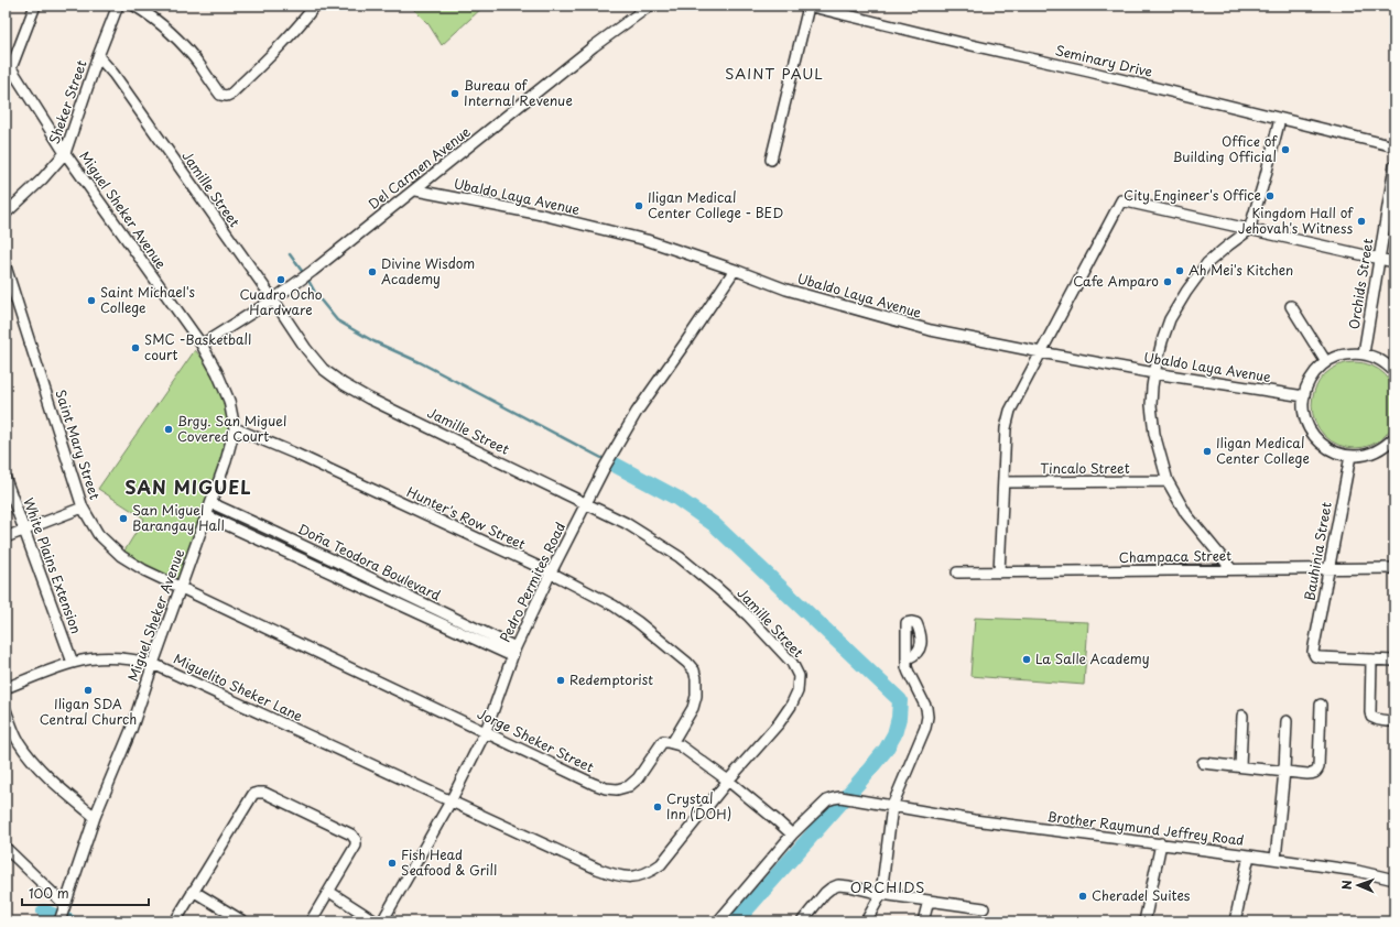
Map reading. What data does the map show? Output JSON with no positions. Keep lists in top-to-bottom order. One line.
{"streets":{"street":["Seminary Drive","Sheker Street","Del Carmen Avenue","Jamille Street","Ubaldo Laya Avenue","Miguel Sheker Avenue","Orchids Street","Saint Mary Street","Tincalo Street","Hunter's Row Street","Bauhinia Street","Champaca Street","Doña Teodora Boulevard","White Plains Extension","Pedro Permites Road","Miguelito Sheker Lane","Jorge Sheker Street","Brother Raymund Jeffrey Road"]},"crossings":[["Sheker Street","Jamille Street"],["Sheker Street","Miguel Sheker Avenue"],["Del Carmen Avenue","Jamille Street"],["Del Carmen Avenue","Ubaldo Laya Avenue"],["Del Carmen Avenue","Miguel Sheker Avenue"],["Jamille Street","Pedro Permites Road"],["Jamille Street","Miguelito Sheker Lane"],["Ubaldo Laya Avenue","Pedro Permites Road"],["Miguel Sheker Avenue","Saint Mary Street"],["Miguel Sheker Avenue","Hunter's Row Street"],["Miguel Sheker Avenue","Doña Teodora Boulevard"],["Miguel Sheker Avenue","Miguelito Sheker Lane"],["Miguel Sheker Avenue","Jorge Sheker Street"],["Saint Mary Street","Jorge Sheker Street"],["Hunter's Row Street","Pedro Permites Road"],["Hunter's Row Street","Jorge Sheker Street"],["Bauhinia Street","Champaca Street"],["Doña Teodora Boulevard","Pedro Permites Road"],["White Plains Extension","Miguelito Sheker Lane"],["Pedro Permites Road","Miguelito Sheker Lane"],["Pedro Permites Road","Jorge Sheker Street"]],"districts":["SAINT PAUL","SAN MIGUEL","ORCHIDS"],"places":["Bureau of Internal Revenue","Office of Building Official","City Engineer's Office","Iligan Medical Center College - BED","Kingdom Hall of Jehovah's Witness","Ah Mei's Kitchen","Divine Wisdom Academy","Cuadro Ocho Hardware","Cafe Amparo","Saint Michael's College","SMC -Basketball court","Brgy. San Miguel Covered Court","Iligan Medical Center College","San Miguel Barangay Hall","La Salle Academy","Redemptorist","Iligan SDA Central Church","Crystal Inn (DOH)","Fish Head Seafood & Grill","Cheradel Suites"],"scale_bar":"100 m","north":"left"}
